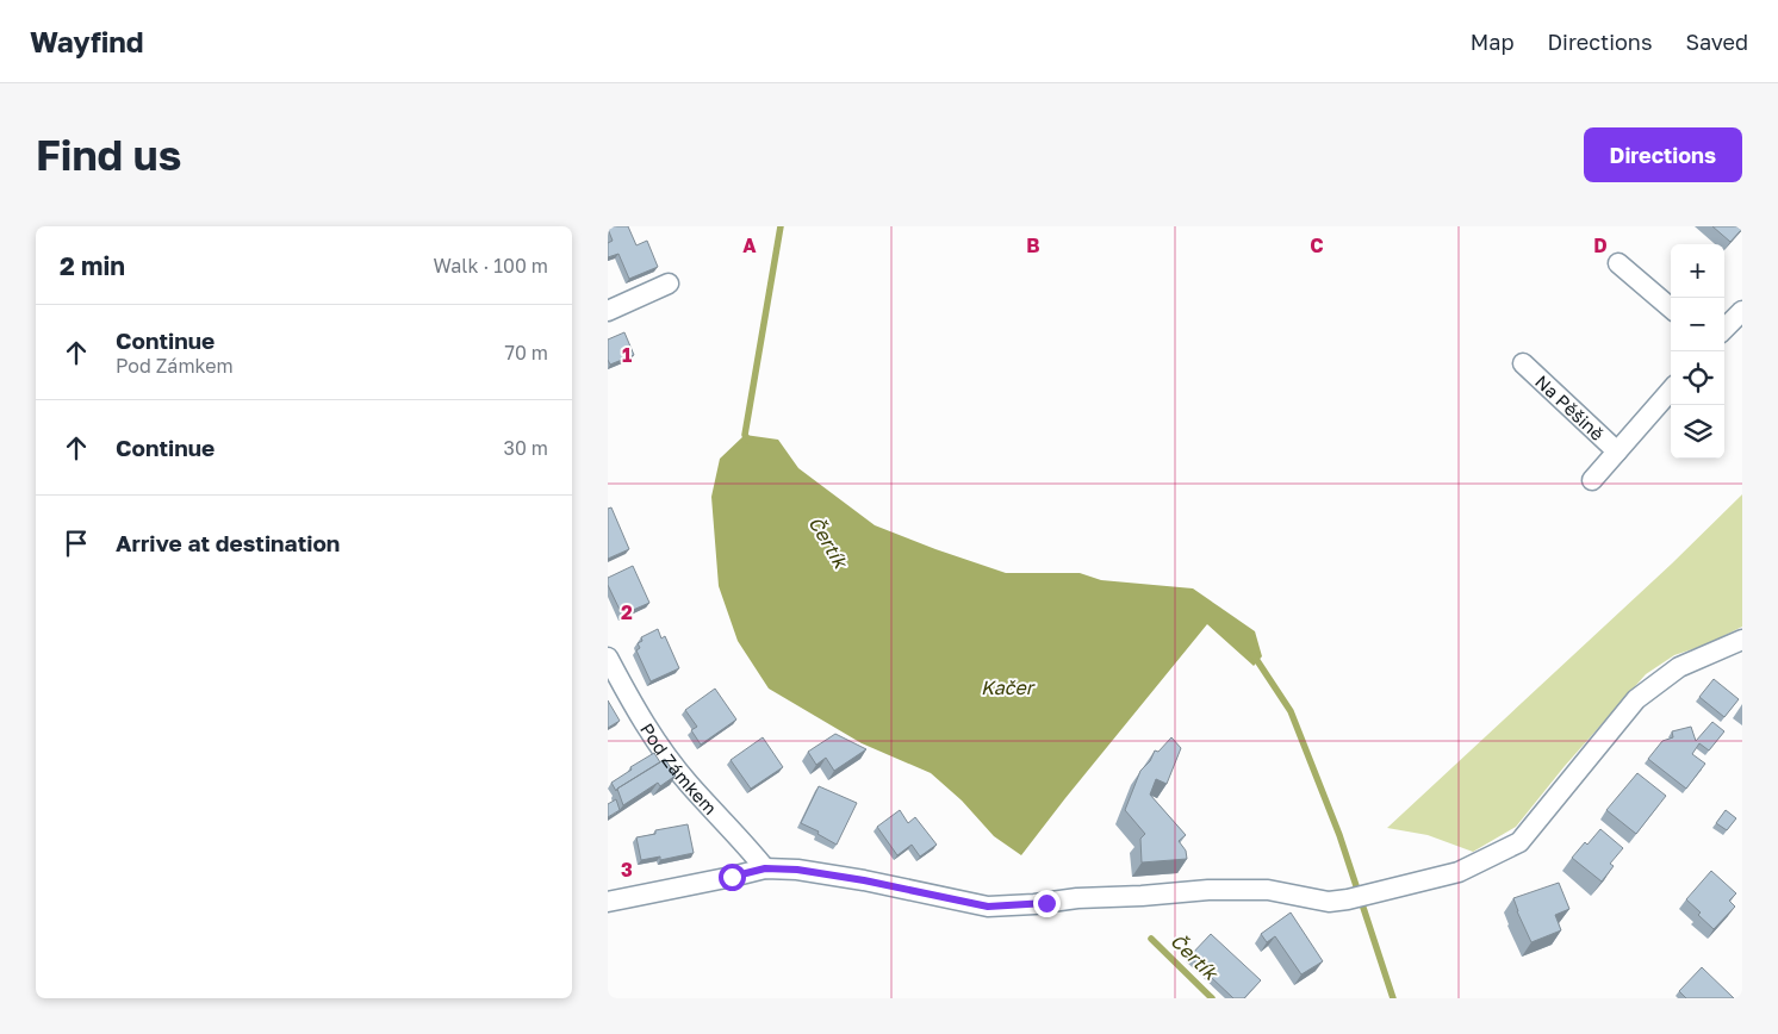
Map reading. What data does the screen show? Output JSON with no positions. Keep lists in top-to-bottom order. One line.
{"streets":{"street":["Na Pěšině","Pod Zámkem"]},"water":["Čertík","Kačer"],"page":{"header":"Wayfind","nav":["Map","Directions","Saved"],"buttons":"Directions","title":"Find us","heading":["2 min","Walk · 100 m"],"map_buttons":["+","−"],"list":[["Continue","Pod Zámkem","70 m"],["Continue","30 m"],"Arrive at destination"]},"grid":{"columns":["A","B","C","D"],"rows":["1","2","3"]}}
